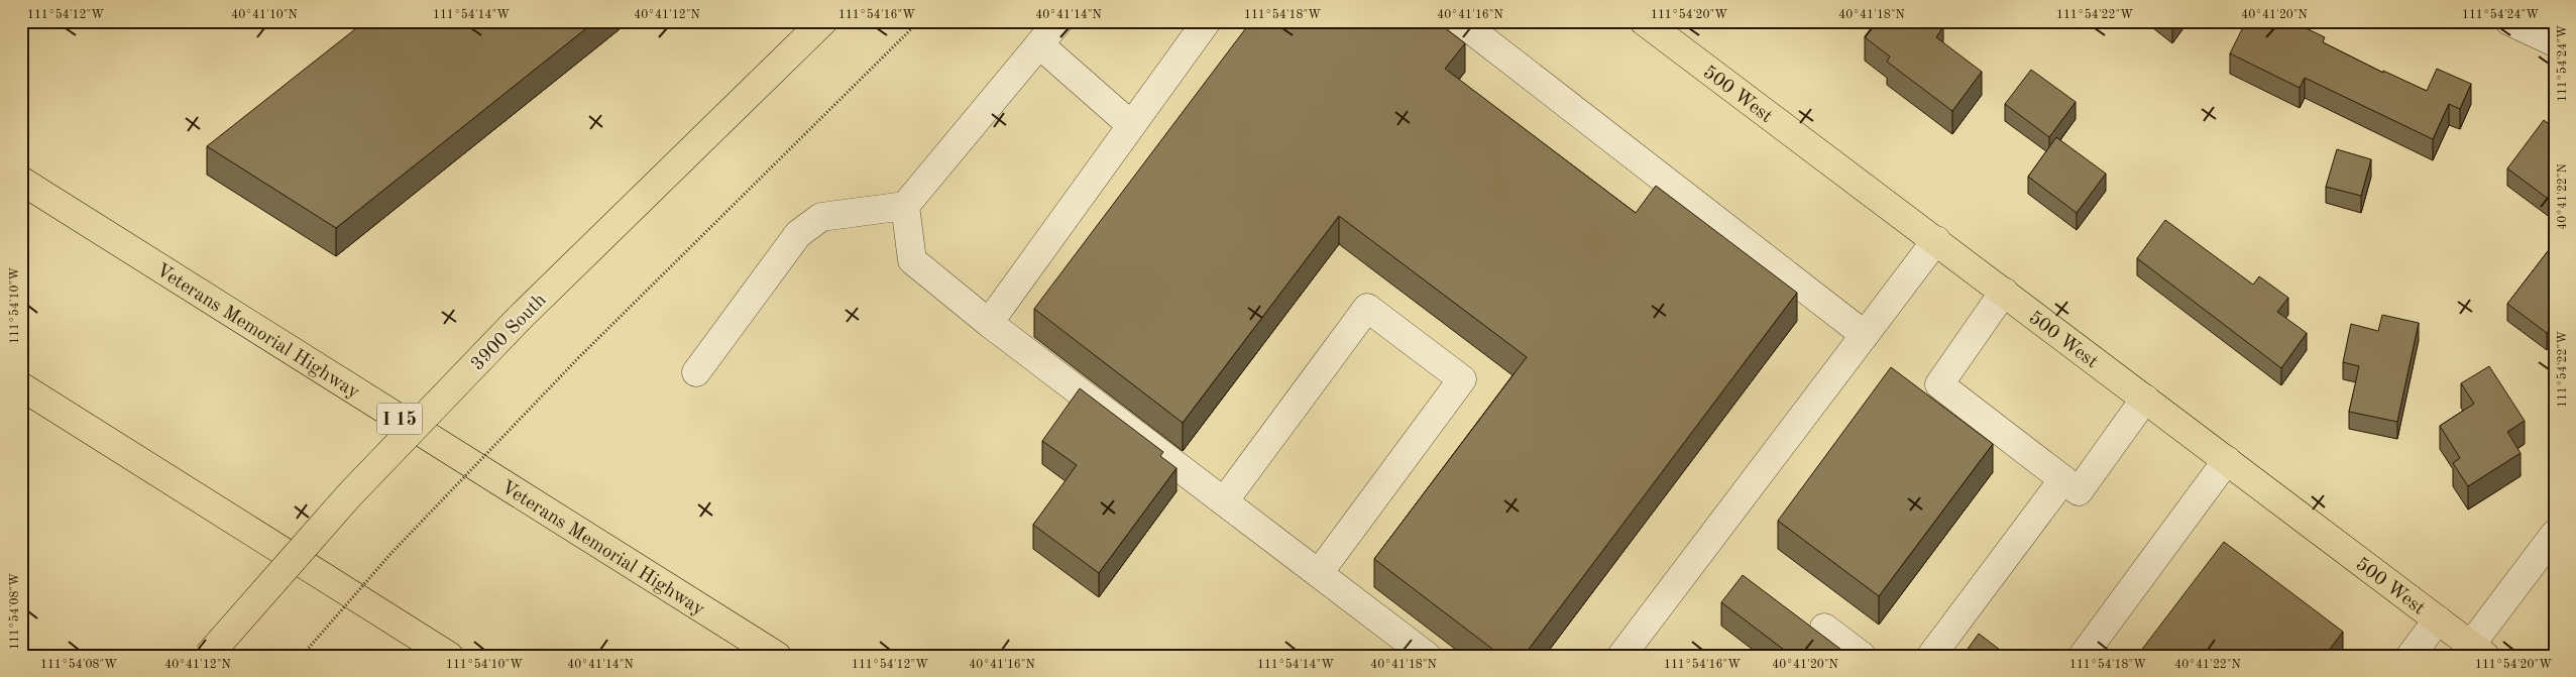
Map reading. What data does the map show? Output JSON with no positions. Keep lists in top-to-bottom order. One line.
{"streets":{"main road":["500 West","Veterans Memorial Highway","3900 South","I 15"]},"coordinates":["111°54'12\"W","40°41'10\"N","111°54'14\"W","40°41'12\"N","111°54'16\"W","40°41'14\"N","111°54'18\"W","40°41'16\"N","111°54'20\"W","40°41'18\"N","111°54'22\"W","40°41'20\"N","111°54'24\"W","40°41'22\"N","111°54'10\"W","111°54'08\"W"]}
